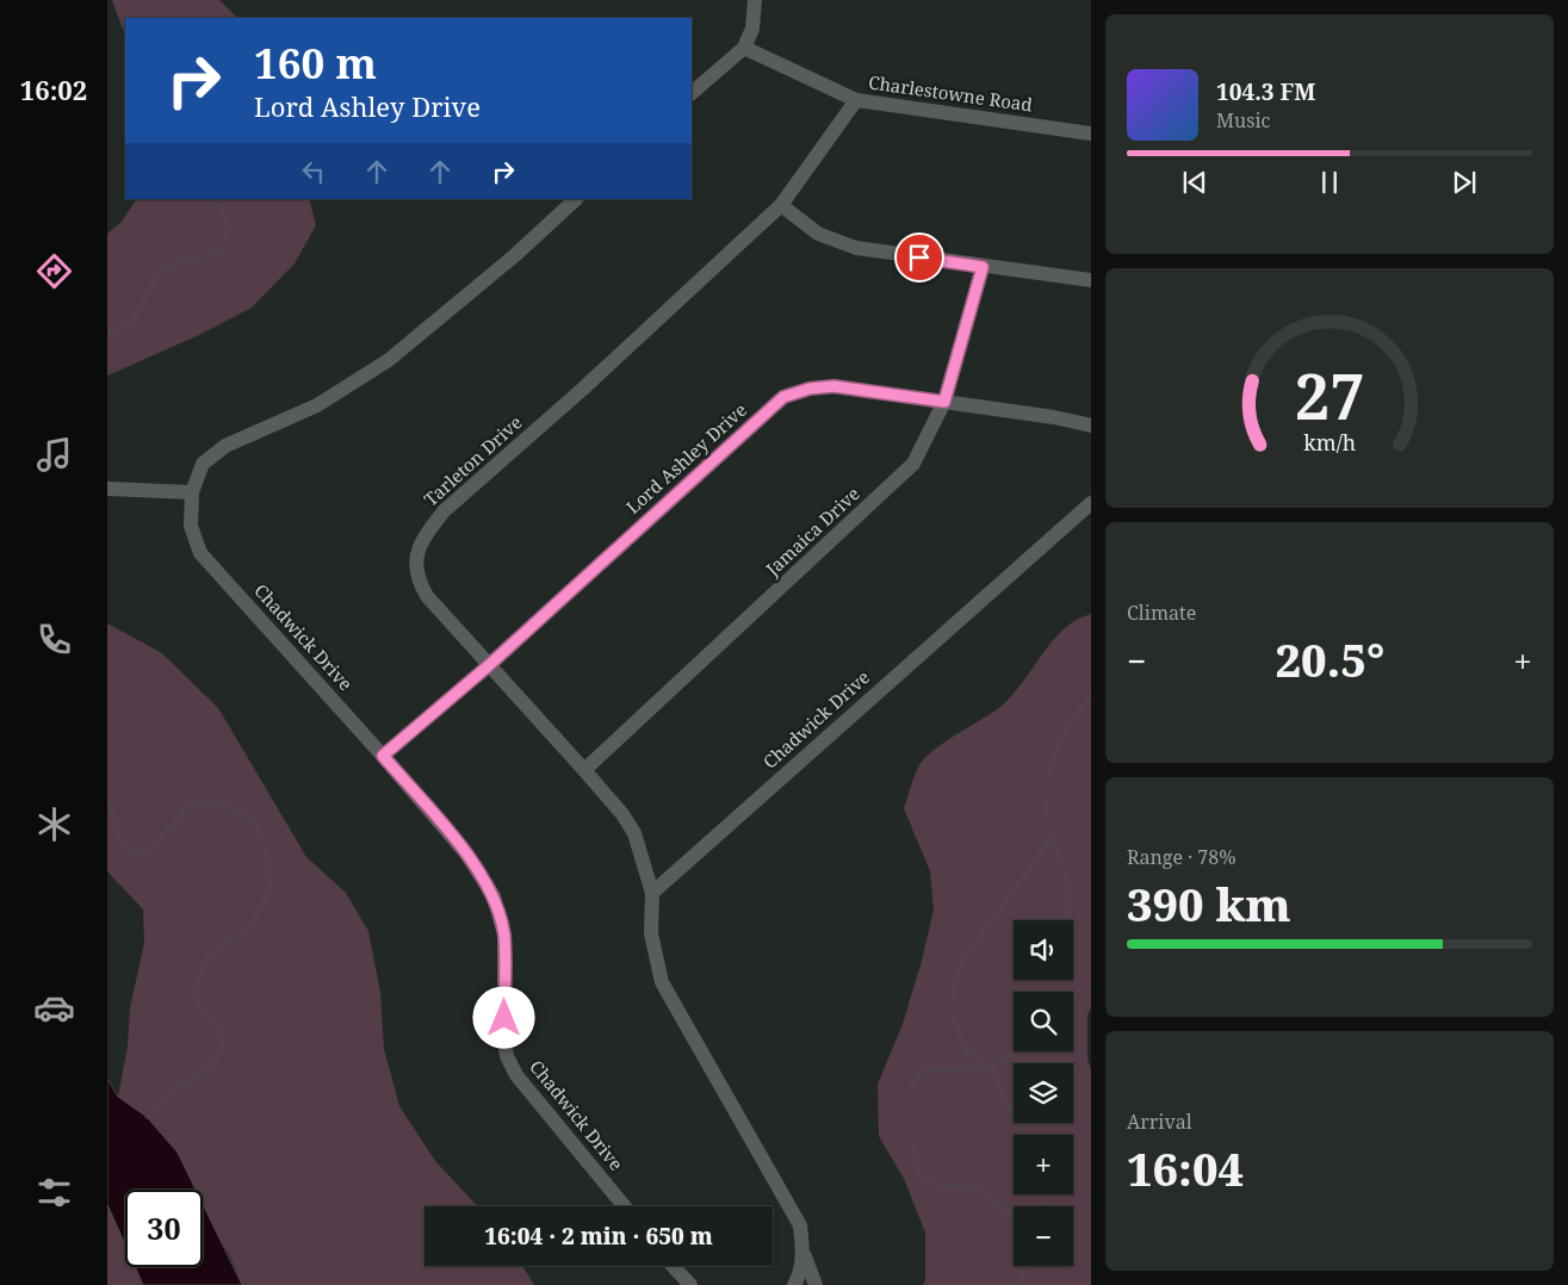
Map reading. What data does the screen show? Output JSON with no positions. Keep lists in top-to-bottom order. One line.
{"streets":{"street":["Charlestowne Road","Lord Ashley Drive","Tarleton Drive","Jamaica Drive","Chadwick Drive"]},"crossings":[["Charlestowne Road","Tarleton Drive"],["Lord Ashley Drive","Tarleton Drive"],["Lord Ashley Drive","Jamaica Drive"],["Lord Ashley Drive","Chadwick Drive"],["Tarleton Drive","Jamaica Drive"],["Tarleton Drive","Chadwick Drive"]],"page":{"tabs":"16:02","turn":["160 m","Lord Ashley Drive"],"song":["104.3 FM","Music"],"tile":["Climate",["Range · 78%","390 km"],["Arrival","16:04"]],"heat":["−","20.5°","+"],"map_buttons":["+","−"],"limit":"30","trip":"16:04 · 2 min · 650 m","gauge":["27","km/h"]}}
